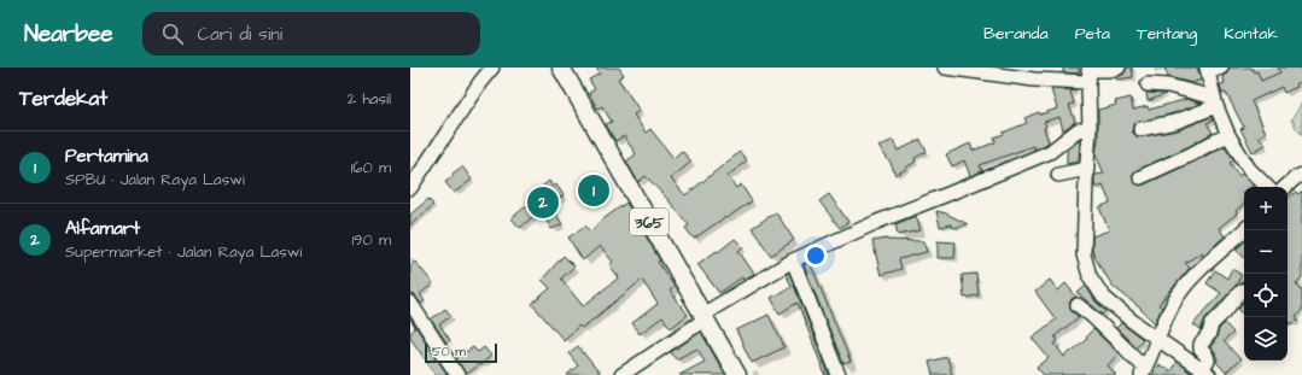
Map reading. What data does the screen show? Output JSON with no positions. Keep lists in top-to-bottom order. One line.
{"streets":{"main road":["365"]},"scale_bar":"50 m","page":{"header":"Nearbee","search":"Cari di sini","nav":["Beranda","Peta","Tentang","Kontak"],"heading":["Terdekat","2 hasil"],"list":[{"mark":"1","name":"Pertamina","note":"SPBU · Jalan Raya Laswi","value":"160 m"},{"mark":"2","name":"Alfamart","note":"Supermarket · Jalan Raya Laswi","value":"190 m"}],"pins":["1","2"],"map_buttons":["+","−"],"scale":"50 m"}}
